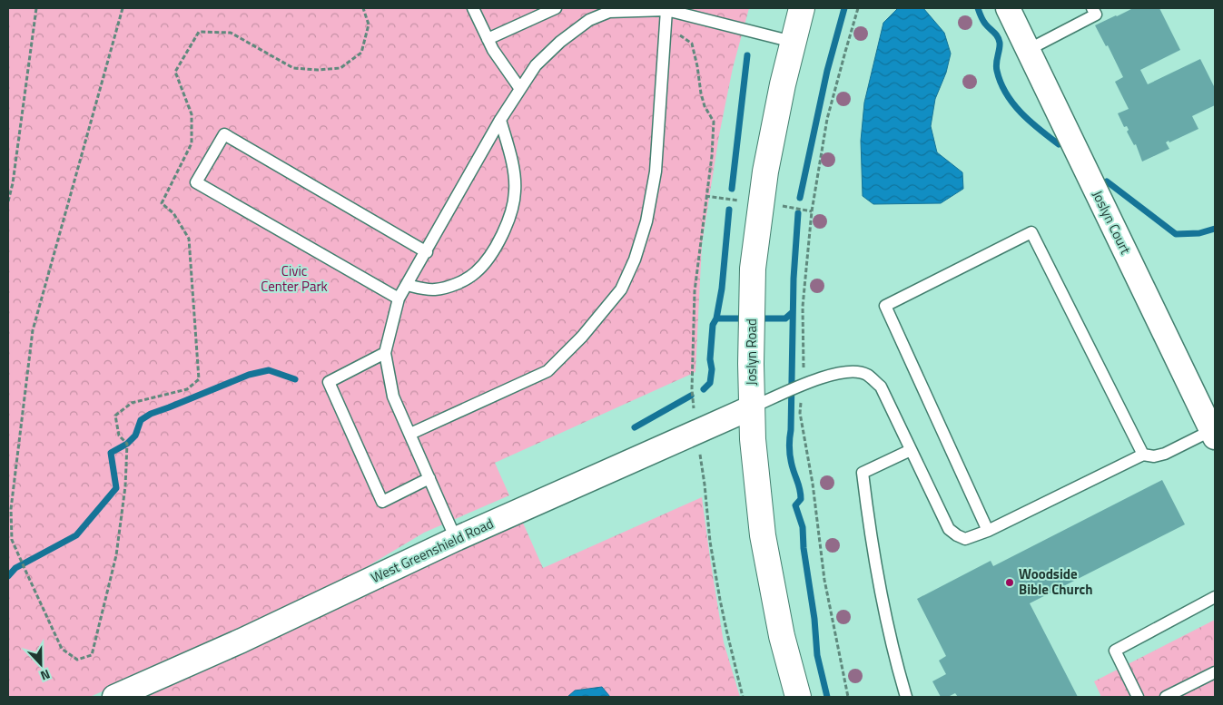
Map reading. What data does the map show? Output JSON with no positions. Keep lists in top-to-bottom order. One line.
{"streets":{"street":["Joslyn Court","Joslyn Road","West Greenshield Road"]},"crossings":[["Joslyn Road","West Greenshield Road"]],"parks":["Civic Center Park"],"places":["Woodside Bible Church"],"north":"bottom"}
